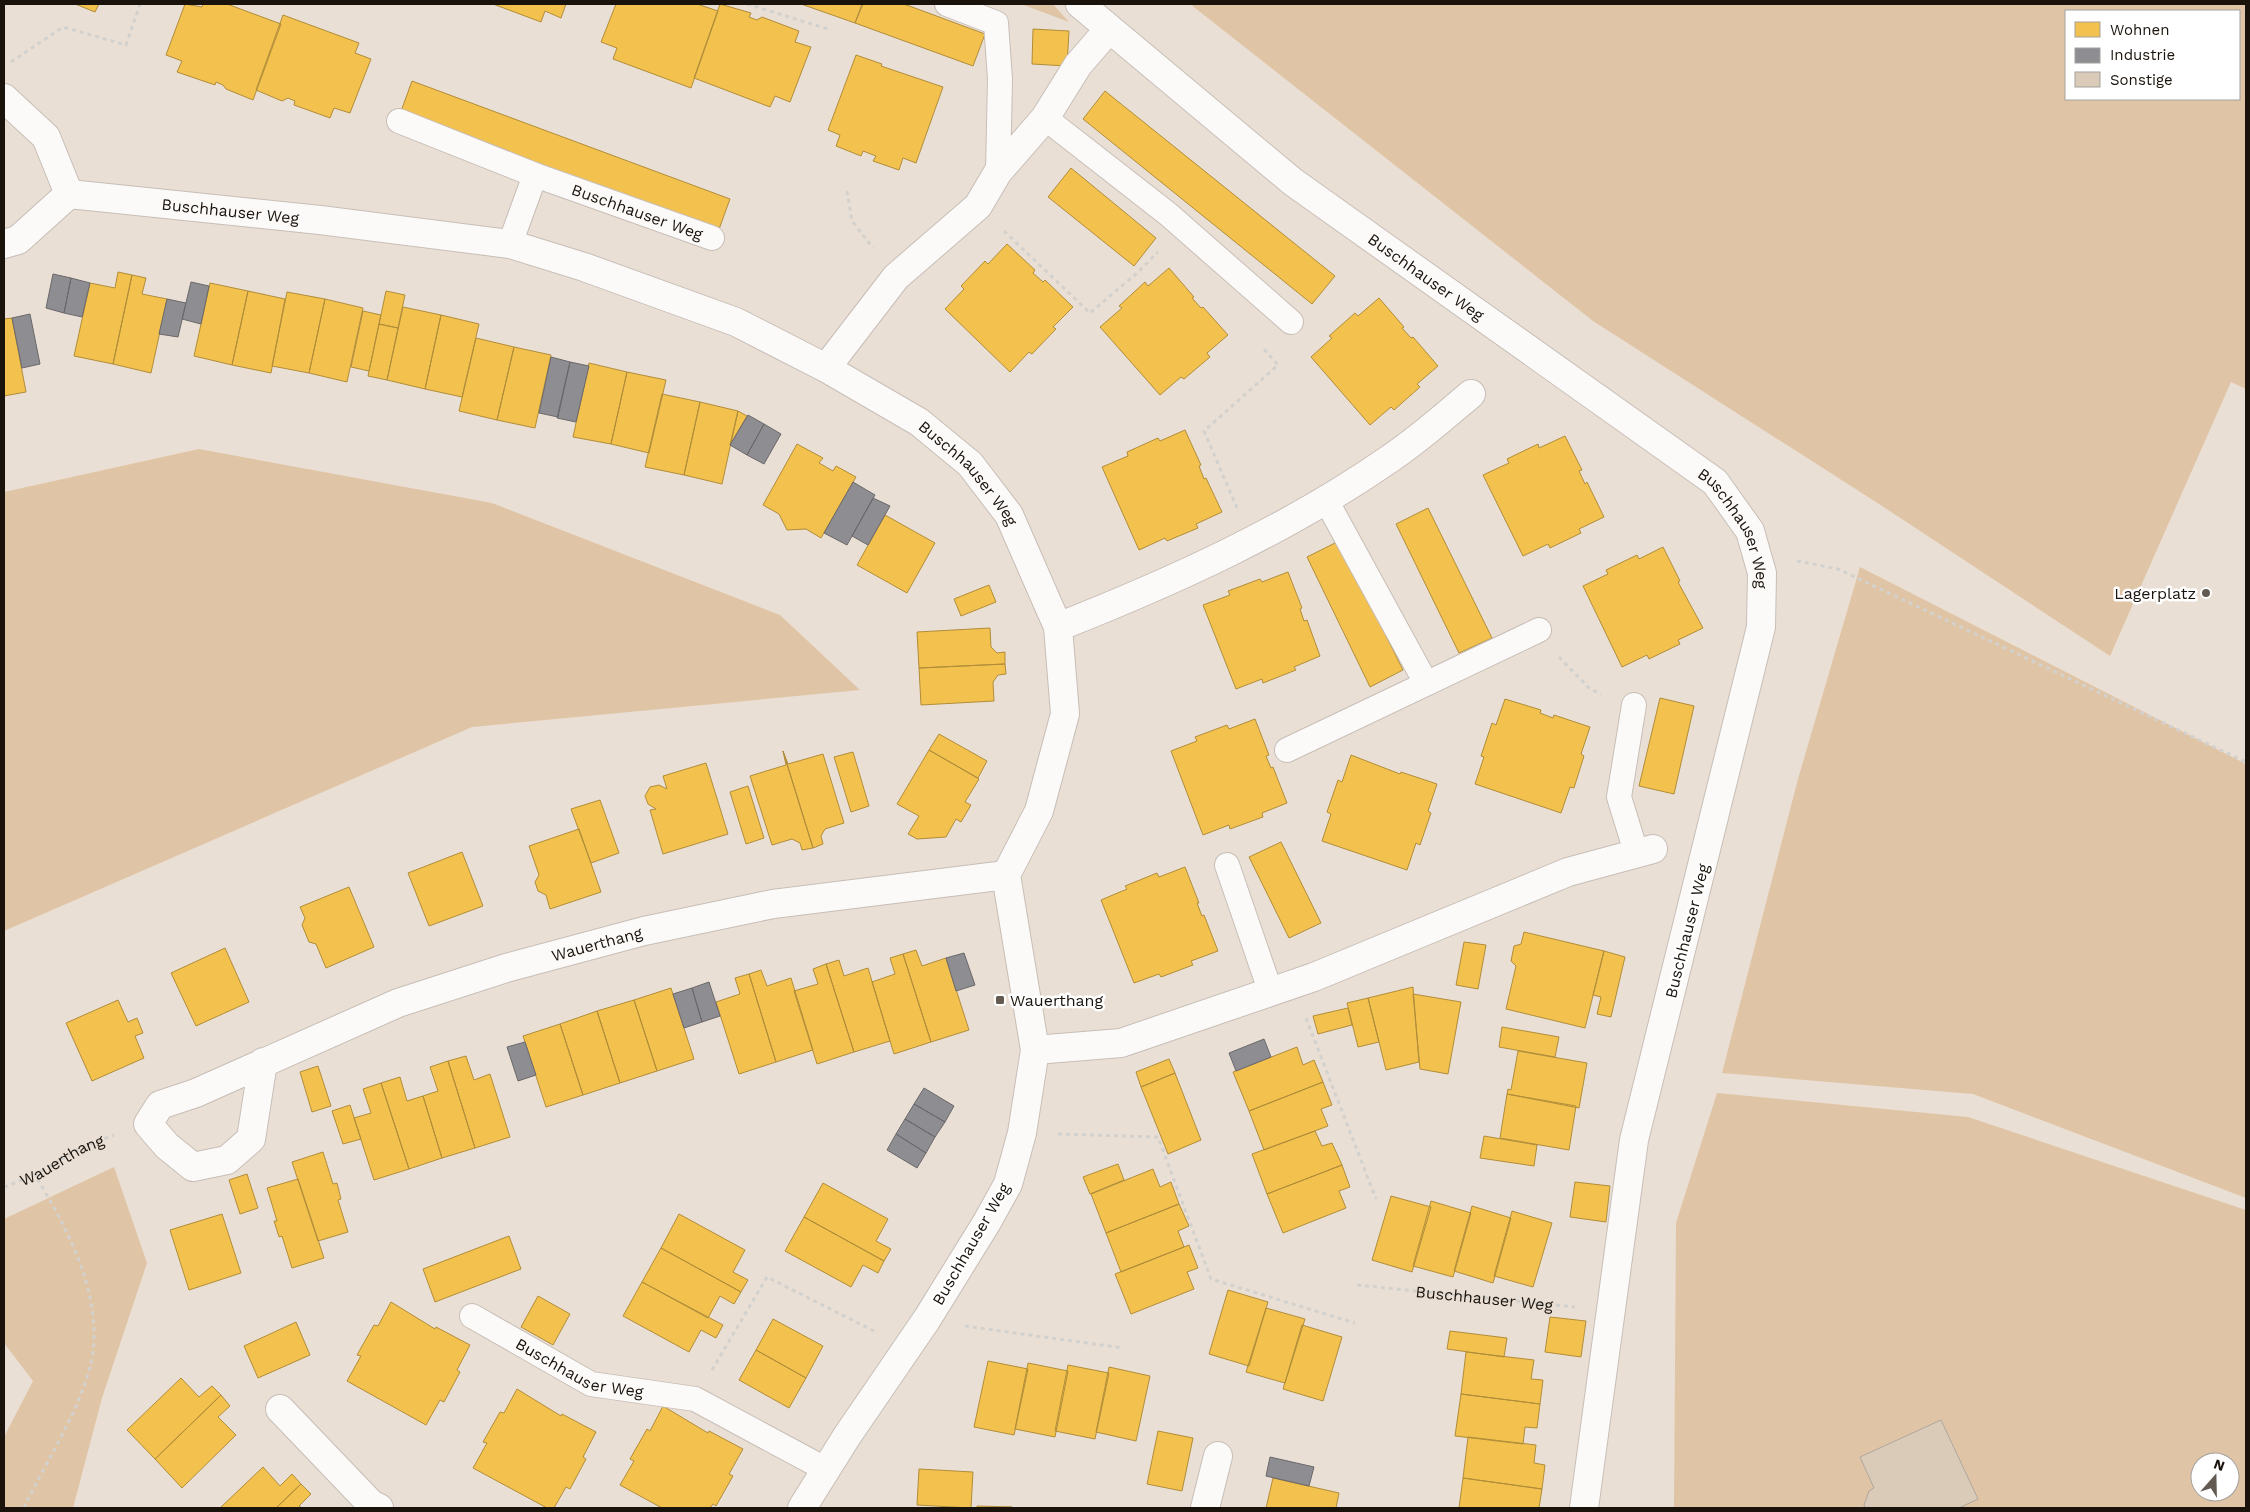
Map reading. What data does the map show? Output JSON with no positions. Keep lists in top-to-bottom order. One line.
{"streets":{"street":["Buschhauser Weg","Wauerthang"]},"crossings":[["Buschhauser Weg","Wauerthang"]],"places":{"other":["Lagerplatz"],"transit":["Wauerthang"]},"legend":["Wohnen","Industrie","Sonstige"],"north":"top"}
